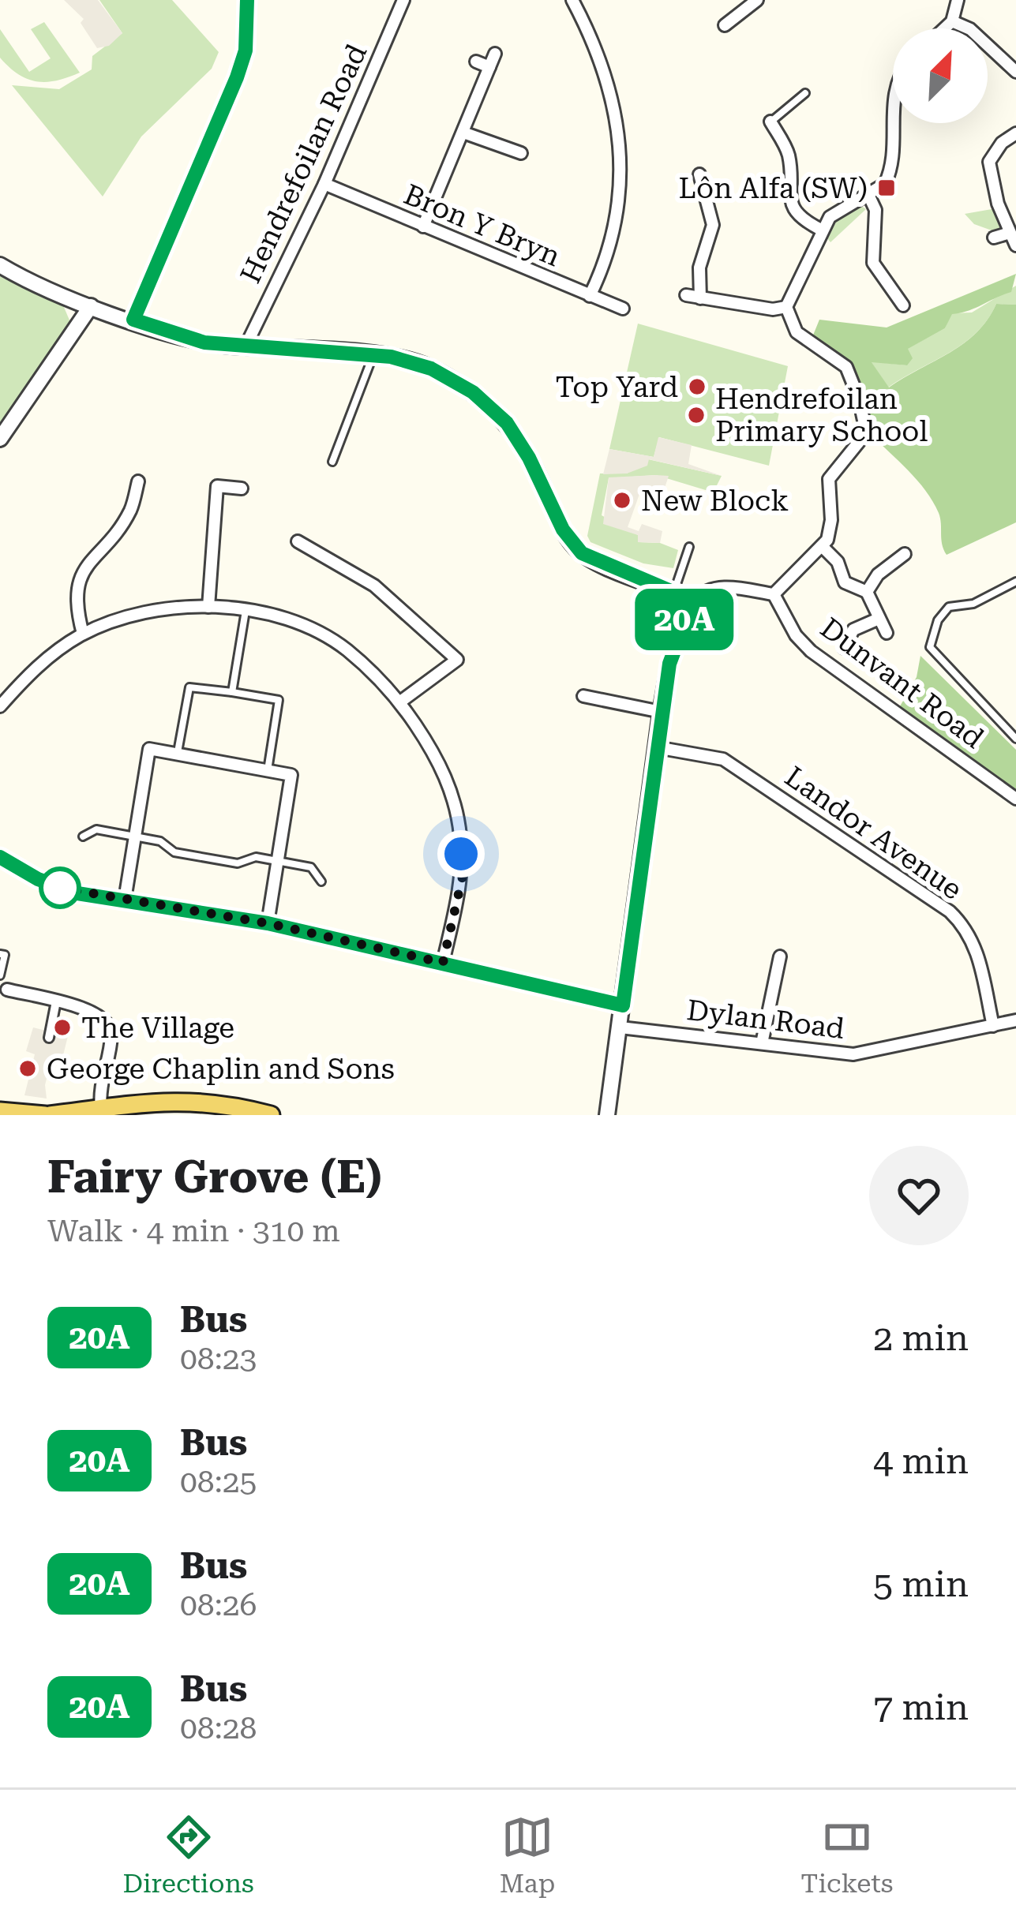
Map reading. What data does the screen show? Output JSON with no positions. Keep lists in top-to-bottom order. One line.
{"streets":{"street":["Hendrefoilan Road","Bron Y Bryn","Dunvant Road","Landor Avenue","Dylan Road"]},"crossings":[["Hendrefoilan Road","Bron Y Bryn"],["Landor Avenue","Dylan Road"]],"places":{"transit":["Lôn Alfa (SW)"],"other":["Top Yard","Hendrefoilan Primary School","New Block","The Village","George Chaplin and Sons"]},"lines":["bus line 20A"],"north":"top right","page":{"on_map":"20A","heading":["Fairy Grove (E)","Walk · 4 min · 310 m"],"list":[{"mark":"20A","name":"Bus","note":"08:23","value":"2 min"},{"mark":"20A","name":"Bus","note":"08:25","value":"4 min"},{"mark":"20A","name":"Bus","note":"08:26","value":"5 min"},{"mark":"20A","name":"Bus","note":"08:28","value":"7 min"}],"tabs":["Directions","Map","Tickets"]}}
